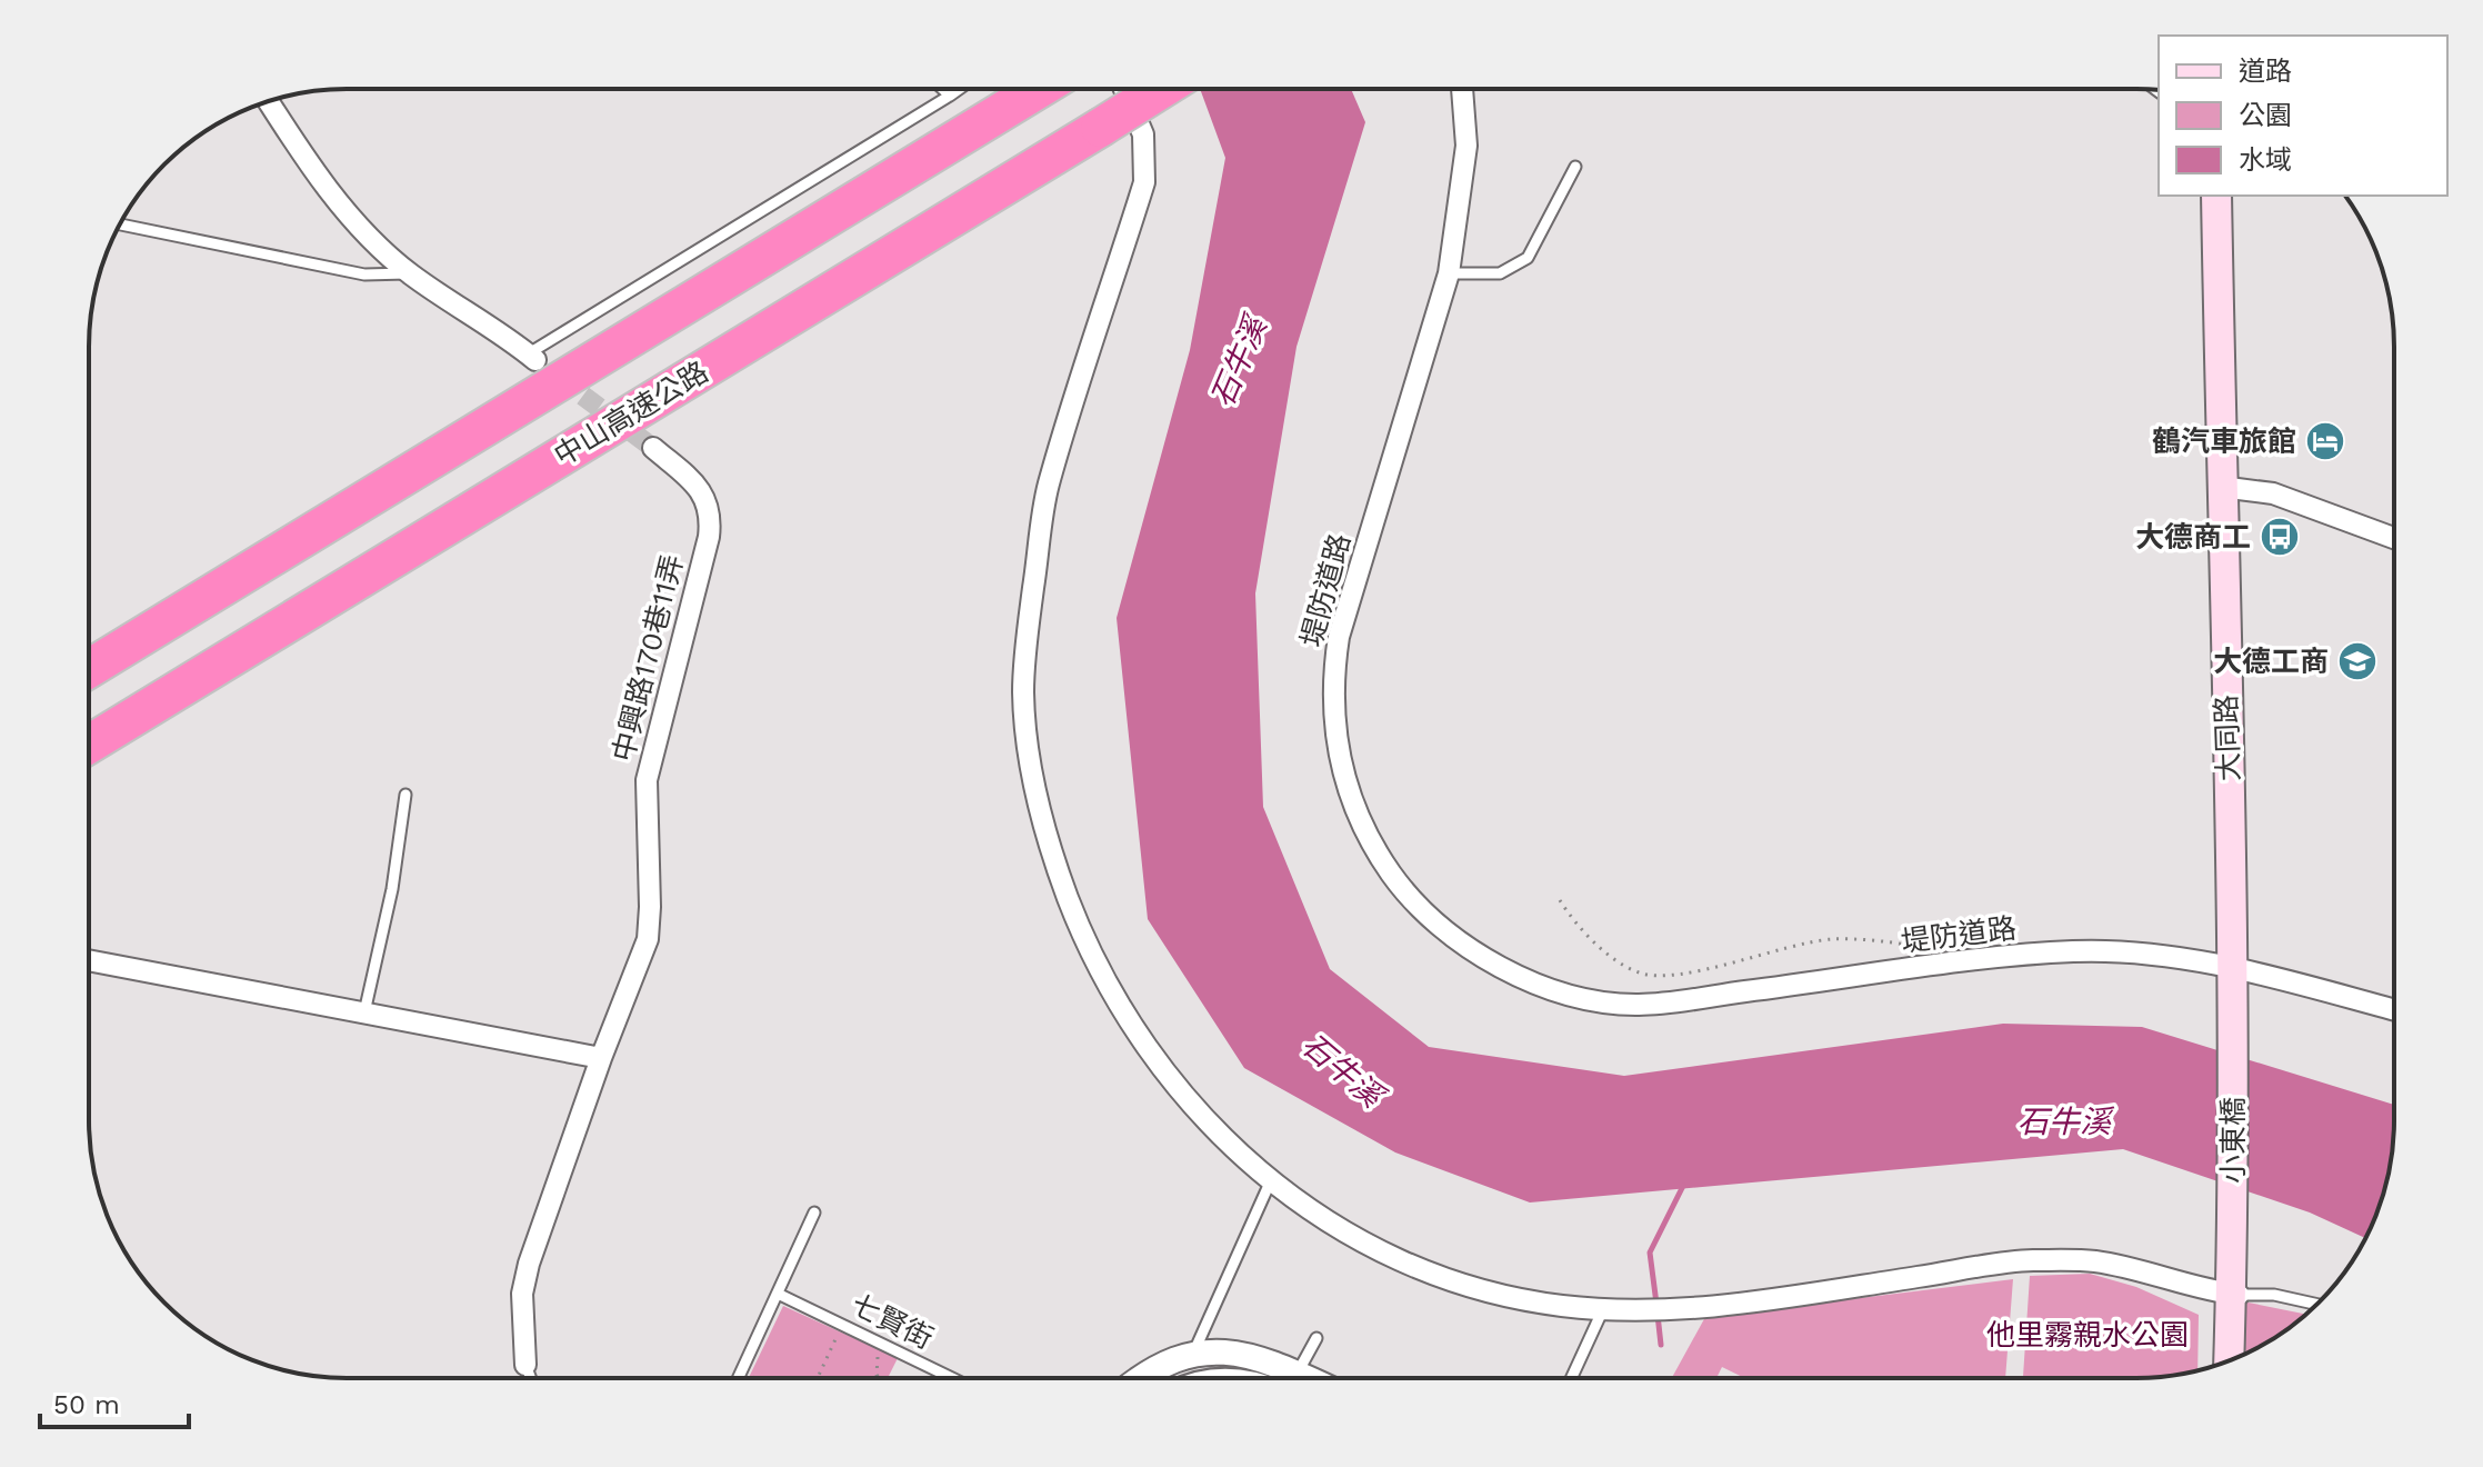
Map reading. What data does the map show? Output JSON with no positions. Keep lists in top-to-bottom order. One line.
{"streets":{"highway":["中山高速公路"],"main road":["大同路","小東橋"],"street":["堤防道路","中興路170巷11弄"],"lane":["七賢街"]},"crossings":[["堤防道路","大同路"],["大同路","小東橋"]],"water":["石牛溪"],"parks":["他里霧親水公園"],"places":{"hotel":["鶴汽車旅館"],"bus stop":["大德商工"],"school or university":["大德工商"]},"legend":["道路","公園","水域"],"scale_bar":"50 m"}
